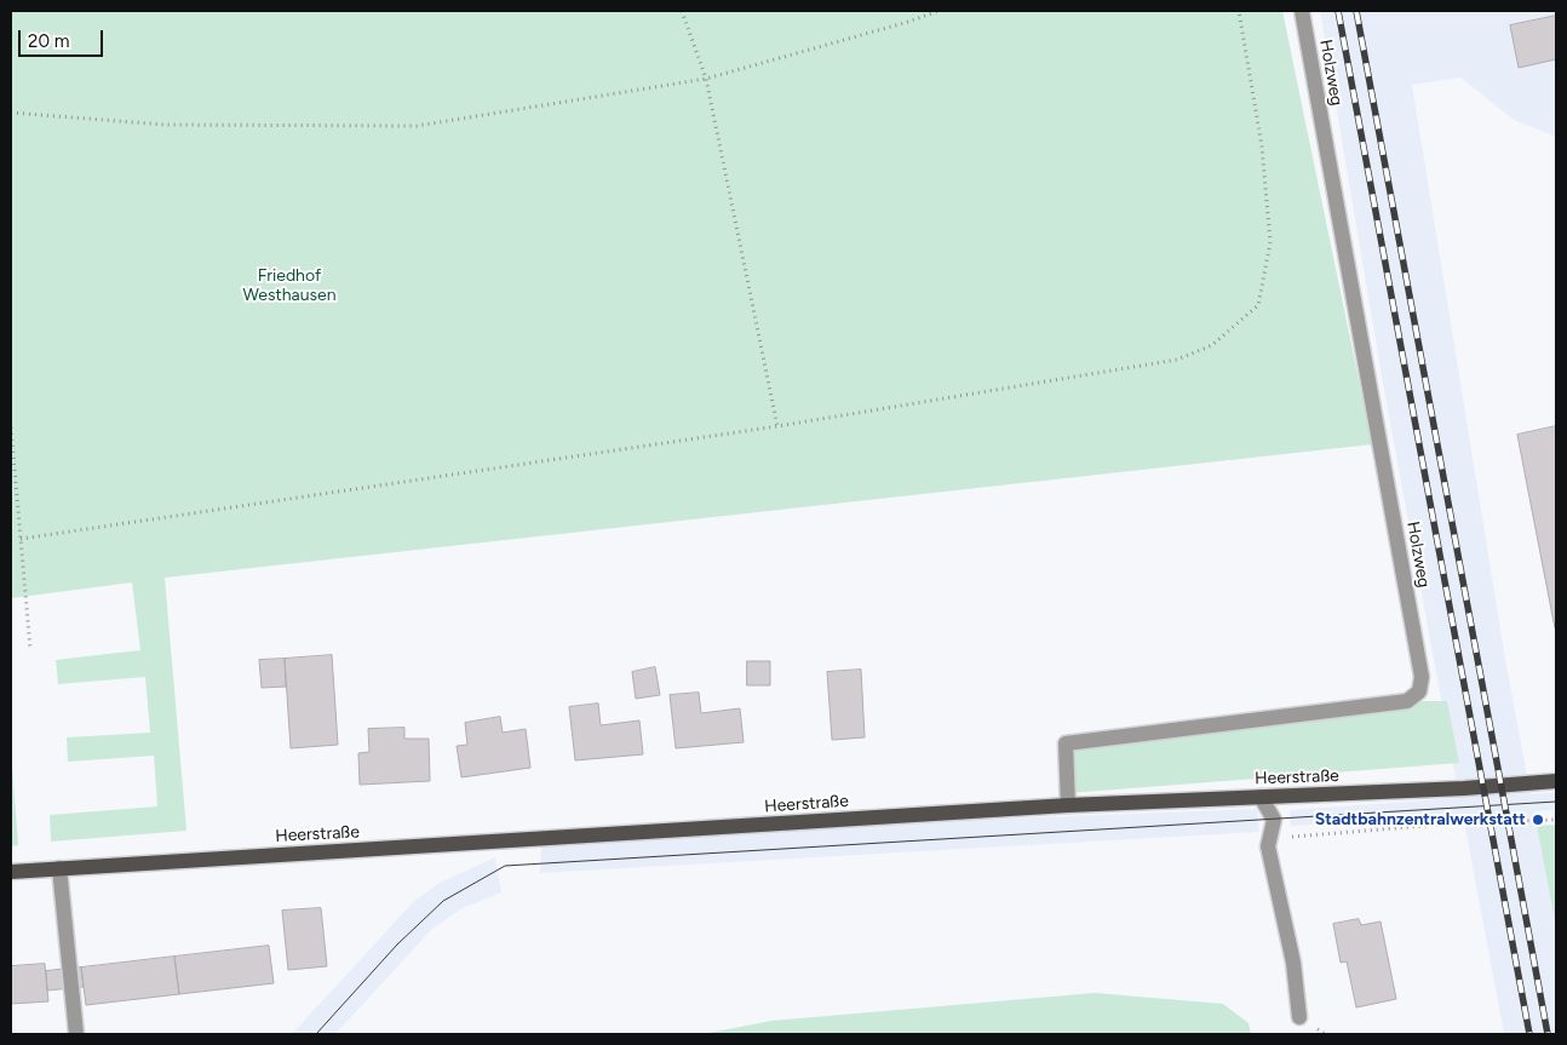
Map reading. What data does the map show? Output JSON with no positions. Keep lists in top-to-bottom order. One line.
{"streets":{"main road":["Heerstraße"],"street":["Holzweg"]},"crossings":[["Holzweg","Heerstraße"]],"parks":["Friedhof Westhausen"],"places":["Stadtbahnzentralwerkstatt"],"scale_bar":"20 m"}
